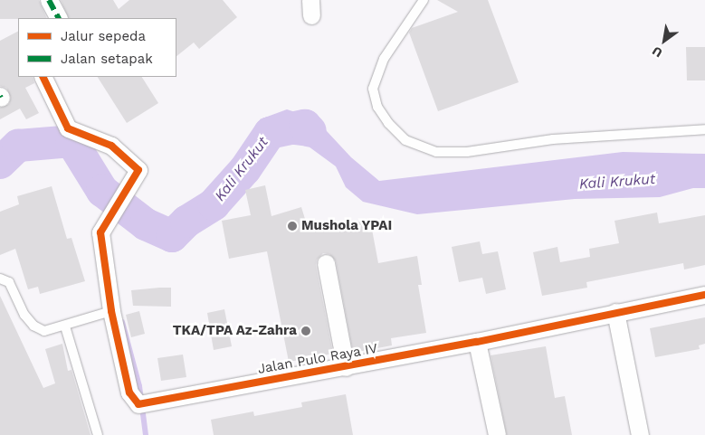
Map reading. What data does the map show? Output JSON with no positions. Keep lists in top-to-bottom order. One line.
{"streets":{"street":["Jalan Pulo Raya IV"]},"water":["Kali Krukut"],"places":["Mushola YPAI","TKA/TPA Az-Zahra"],"legend":["Jalur sepeda","Jalan setapak"],"north":"bottom left"}
